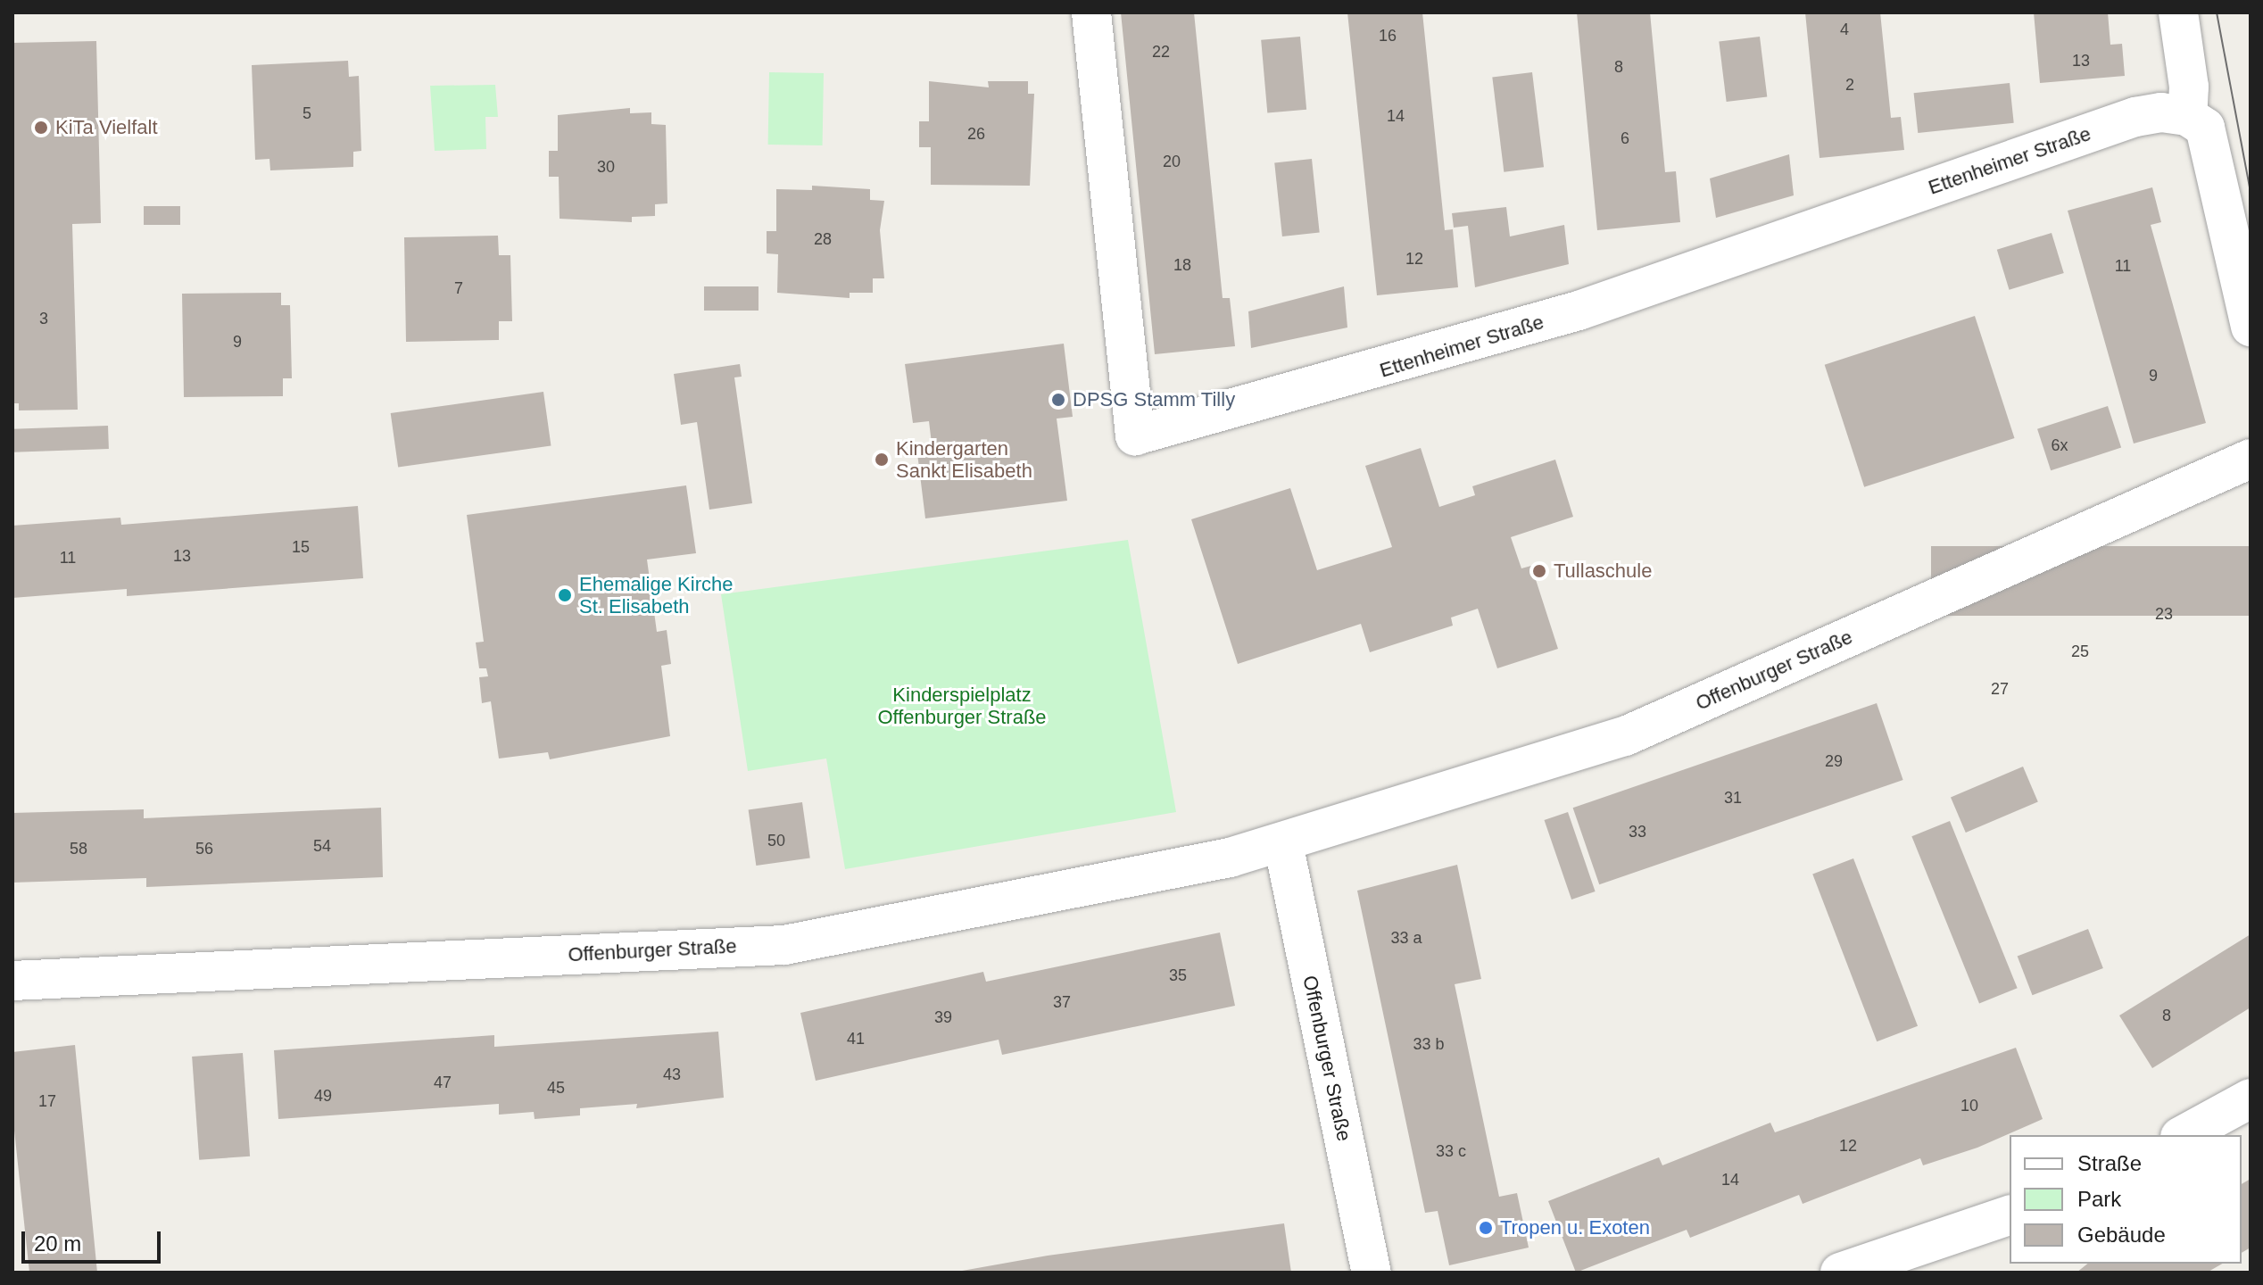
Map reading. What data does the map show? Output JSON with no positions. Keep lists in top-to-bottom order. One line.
{"streets":{"street":["Ettenheimer Straße","Offenburger Straße"]},"parks":["Kinderspielplatz Offenburger Straße"],"places":["KiTa Vielfalt","DPSG Stamm Tilly","Kindergarten Sankt Elisabeth","Tullaschule","Ehemalige Kirche St. Elisabeth","Tropen u. Exoten"],"house_numbers":["4","16","22","13","8","2","5","14","26","6","20","30","28","12","18","11","7","3","9","9","6x","15","13","11","23","25","27","29","31","33","50","54","58","56","33 a","35","37","8","39","41","33 b","43","47","45","49","17","10","12","33 c","14"],"legend":["Straße","Park","Gebäude"],"scale_bar":"20 m"}
